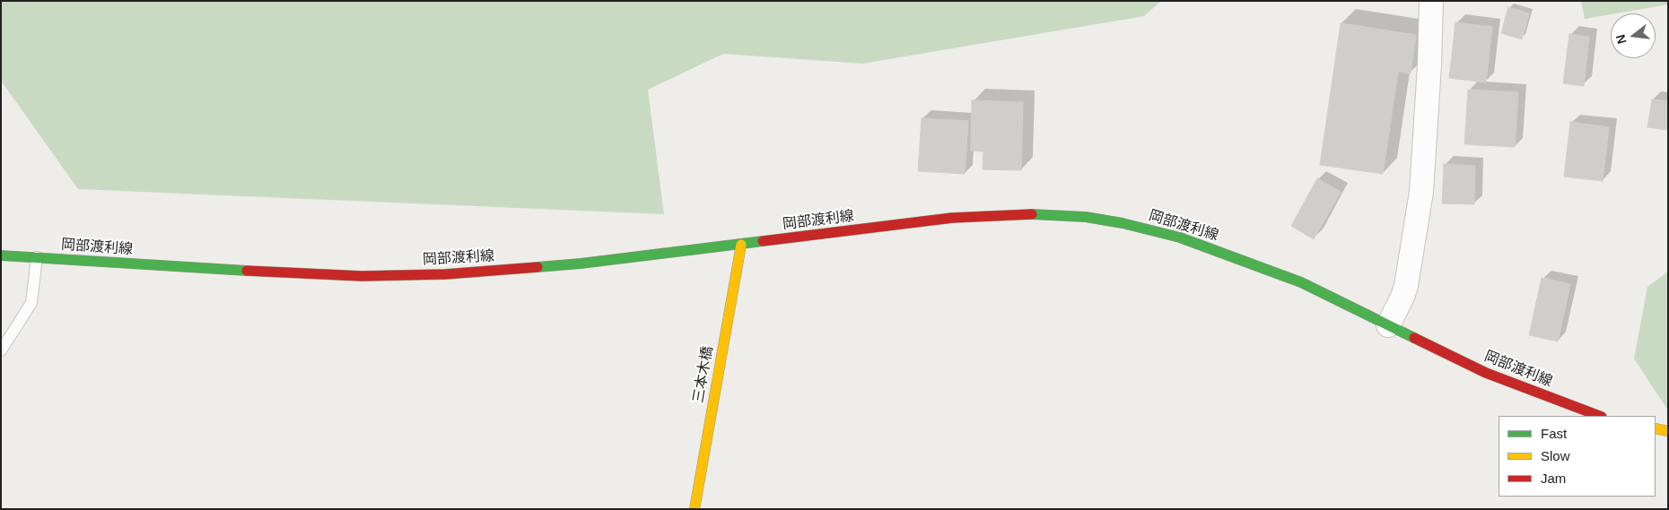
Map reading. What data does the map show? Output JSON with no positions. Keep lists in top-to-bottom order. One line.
{"streets":{"main road":["岡部渡利線","三本木橋"]},"crossings":[["岡部渡利線","三本木橋"]],"legend":["Fast","Slow","Jam"],"north":"left"}
